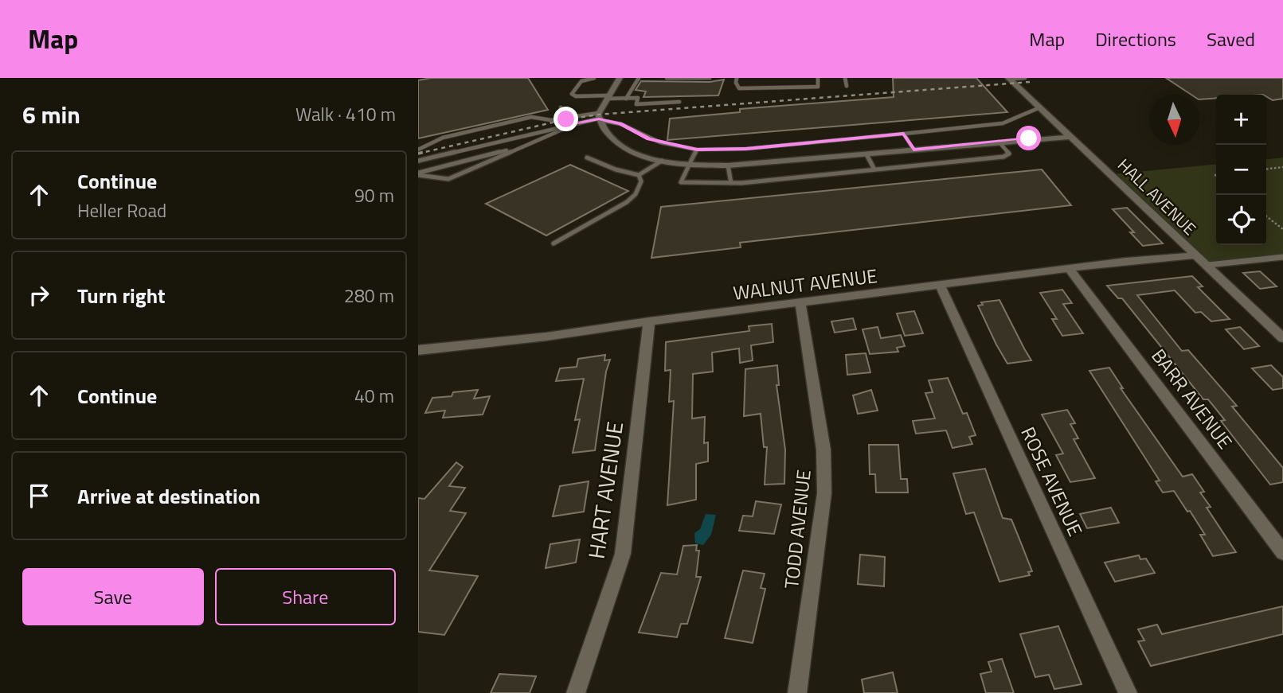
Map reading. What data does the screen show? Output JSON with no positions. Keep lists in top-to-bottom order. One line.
{"streets":{"street":["HALL AVENUE","WALNUT AVENUE","BARR AVENUE","ROSE AVENUE","HART AVENUE","TODD AVENUE"]},"crossings":[["HALL AVENUE","WALNUT AVENUE"],["WALNUT AVENUE","BARR AVENUE"],["WALNUT AVENUE","ROSE AVENUE"],["WALNUT AVENUE","HART AVENUE"],["WALNUT AVENUE","TODD AVENUE"]],"north":"bottom","page":{"header":"Map","nav":["Map","Directions","Saved"],"heading":["6 min","Walk · 410 m"],"map_buttons":["+","−"],"list":[["Continue","Heller Road","90 m"],["Turn right","280 m"],["Continue","40 m"],"Arrive at destination"],"buttons":["Save","Share"]}}
